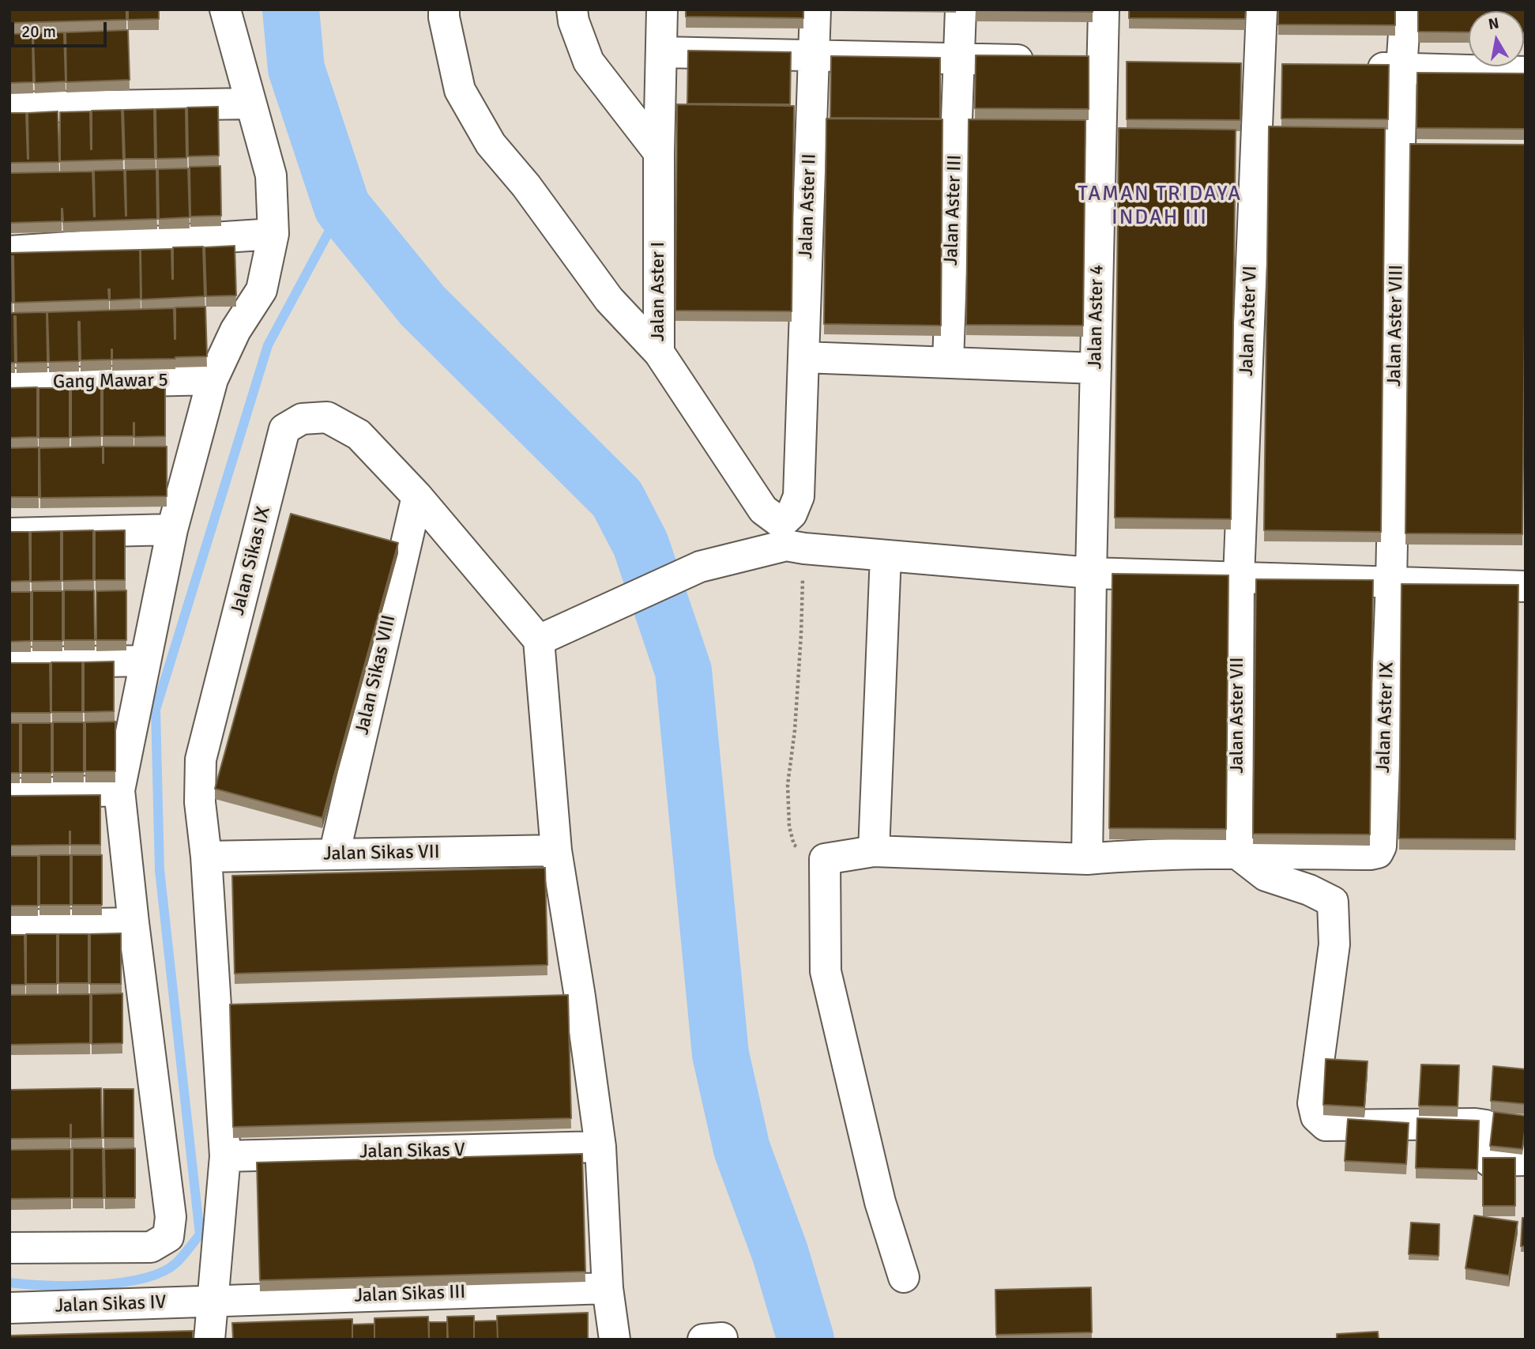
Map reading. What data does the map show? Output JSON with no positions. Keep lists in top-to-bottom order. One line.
{"streets":{"street":["Jalan Aster II","Jalan Aster III","Jalan Aster I","Jalan Aster 4","Jalan Aster VI","Jalan Aster VIII","Gang Mawar 5","Jalan Sikas IX","Jalan Sikas VIII","Jalan Aster VII","Jalan Aster IX","Jalan Sikas VII","Jalan Sikas V","Jalan Sikas III","Jalan Sikas IV"]},"crossings":[["Jalan Aster II","Jalan Aster I"],["Jalan Aster VI","Jalan Aster VII"],["Jalan Aster VIII","Jalan Aster IX"],["Jalan Sikas IX","Jalan Sikas VIII"],["Jalan Sikas IX","Jalan Sikas VII"],["Jalan Sikas IX","Jalan Sikas V"],["Jalan Sikas IX","Jalan Sikas III"],["Jalan Sikas IX","Jalan Sikas IV"],["Jalan Sikas VIII","Jalan Sikas VII"],["Jalan Aster VII","Jalan Aster IX"],["Jalan Sikas III","Jalan Sikas IV"]],"districts":["TAMAN TRIDAYA INDAH III"],"scale_bar":"20 m","north":"top"}
